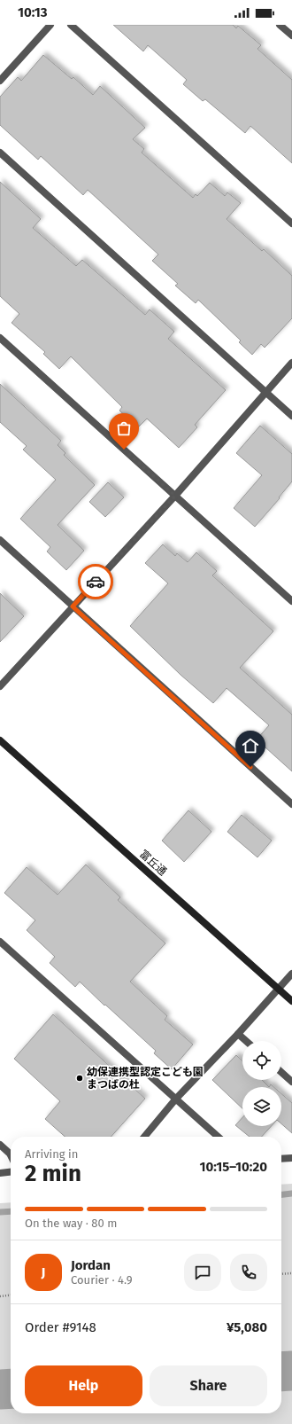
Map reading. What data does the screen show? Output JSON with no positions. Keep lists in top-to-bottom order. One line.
{"streets":{"street":["富丘通"]},"places":["幼保連携型認定こども園 まつばの杜"],"page":{"status":"10:13","heading":["2 min","Arriving in","10:15–10:20"],"panel":["Jordan","Courier · 4.9","Order #9148","¥5,080"],"bar":"On the way · 80 m","round":"J","buttons":["Help","Share"]}}
